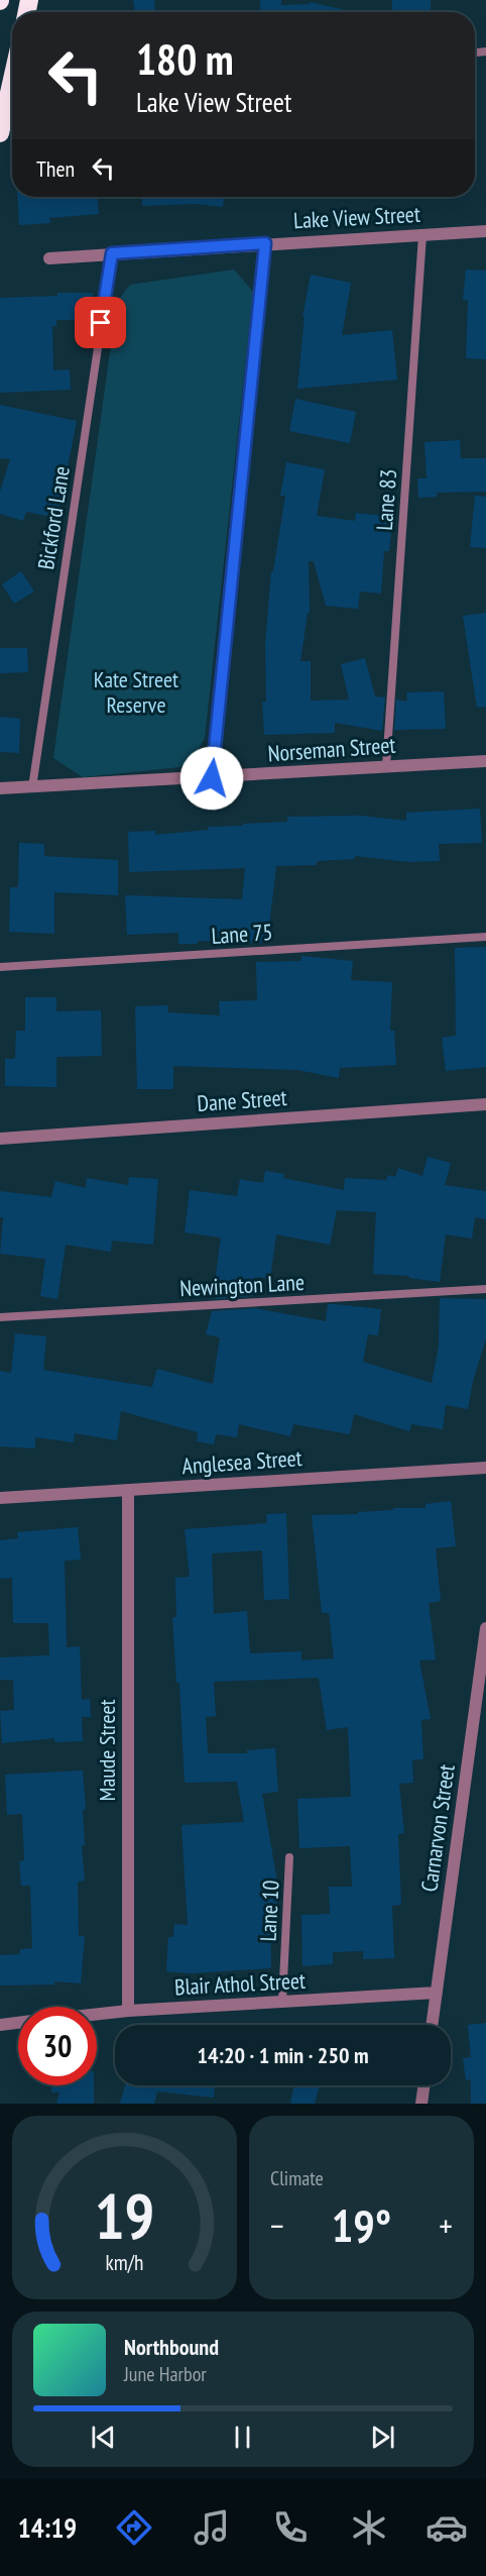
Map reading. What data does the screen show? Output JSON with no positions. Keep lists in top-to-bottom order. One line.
{"streets":{"street":["Lake View Street","Norseman Street","Dane Street","Anglesea Street","Maude Street","Carnarvon Street","Blair Athol Street"],"lane":["Lane 83","Bickford Lane","Lane 75","Newington Lane","Lane 10"]},"crossings":[["Lake View Street","Lane 83"],["Lake View Street","Bickford Lane"],["Lane 83","Norseman Street"],["Bickford Lane","Norseman Street"],["Anglesea Street","Maude Street"],["Maude Street","Blair Athol Street"],["Carnarvon Street","Blair Athol Street"],["Lane 10","Blair Athol Street"]],"parks":["Kate Street Reserve"],"page":{"turn":["180 m","Lake View Street"],"then":"Then","limit":"30","trip":"14:20 · 1 min · 250 m","tile":"Climate","heat":["−","19°","+"],"song":["Northbound","June Harbor"],"tabs":"14:19","gauge":["19","km/h"]}}
